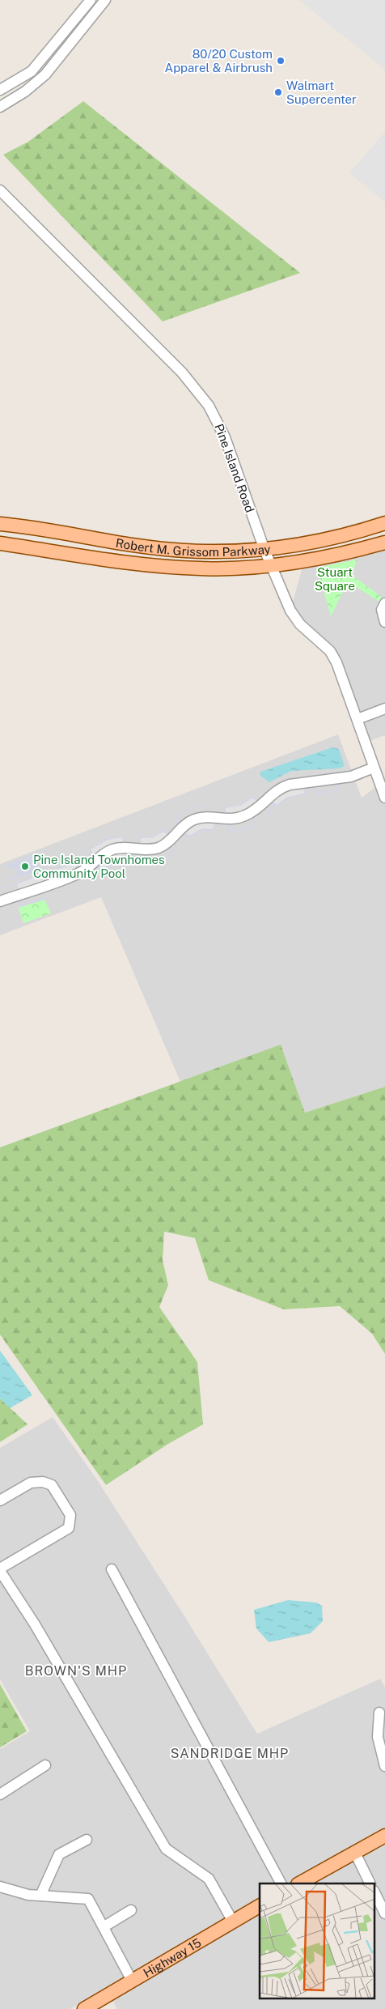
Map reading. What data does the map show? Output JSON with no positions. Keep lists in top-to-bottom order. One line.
{"streets":{"main road":["Robert M. Grissom Parkway","Highway 15"],"street":["Pine Island Road"]},"crossings":[["Pine Island Road","Robert M. Grissom Parkway"]],"districts":["BROWN'S MHP","SANDRIDGE MHP"],"parks":["Stuart Square"],"places":["80/20 Custom Apparel & Airbrush","Walmart Supercenter","Pine Island Townhomes Community Pool"]}
